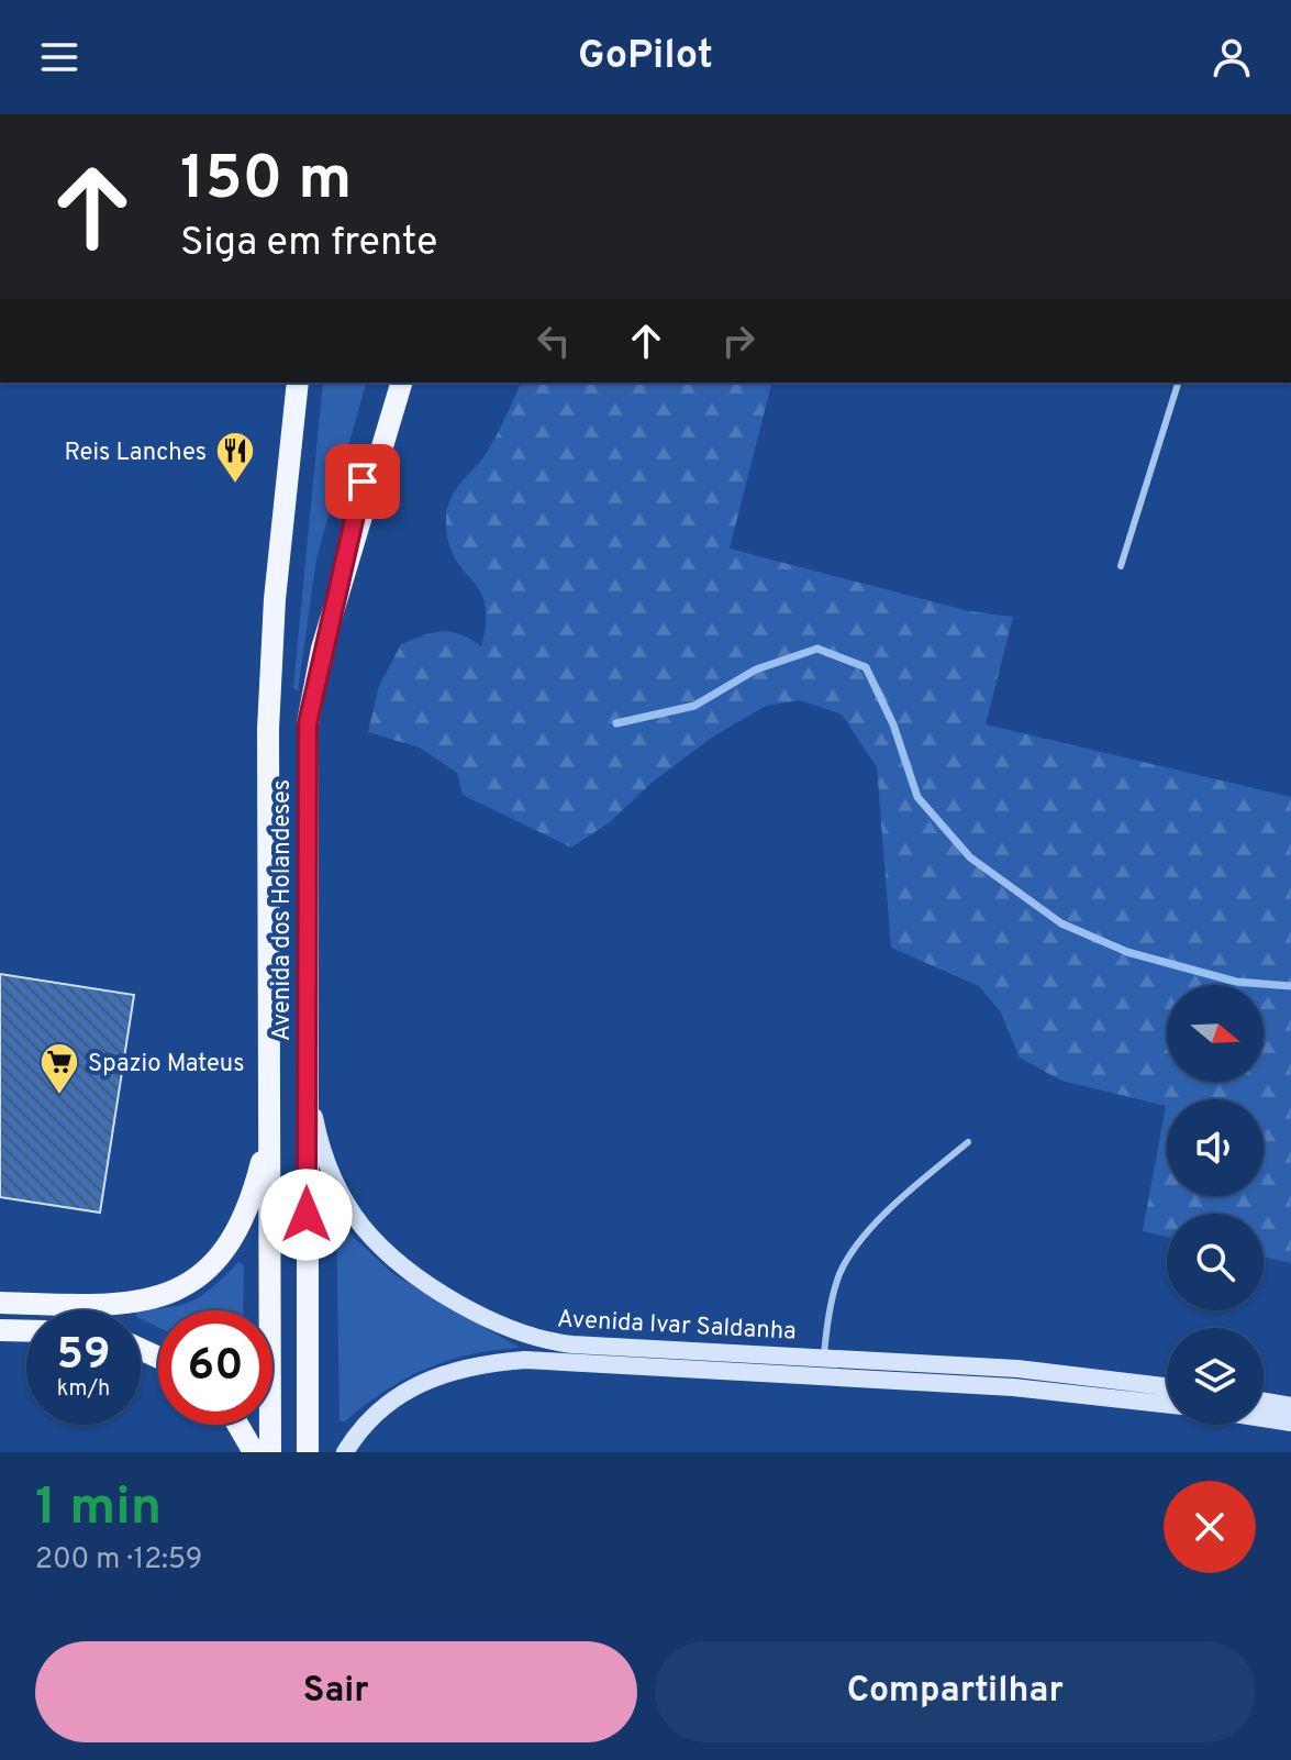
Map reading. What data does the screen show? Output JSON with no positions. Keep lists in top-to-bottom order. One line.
{"streets":{"main road":["Avenida dos Holandeses","Avenida Ivar Saldanha"]},"crossings":[["Avenida dos Holandeses","Avenida Ivar Saldanha"]],"places":{"restaurant":["Reis Lanches"],"supermarket":["Spazio Mateus"]},"north":"right","page":{"header":"GoPilot","turn":["150 m","Siga em frente"],"speed":"59 km/h","limit":"60","heading":["1 min","200 m · 12:59"],"buttons":["Sair","Compartilhar"]}}
